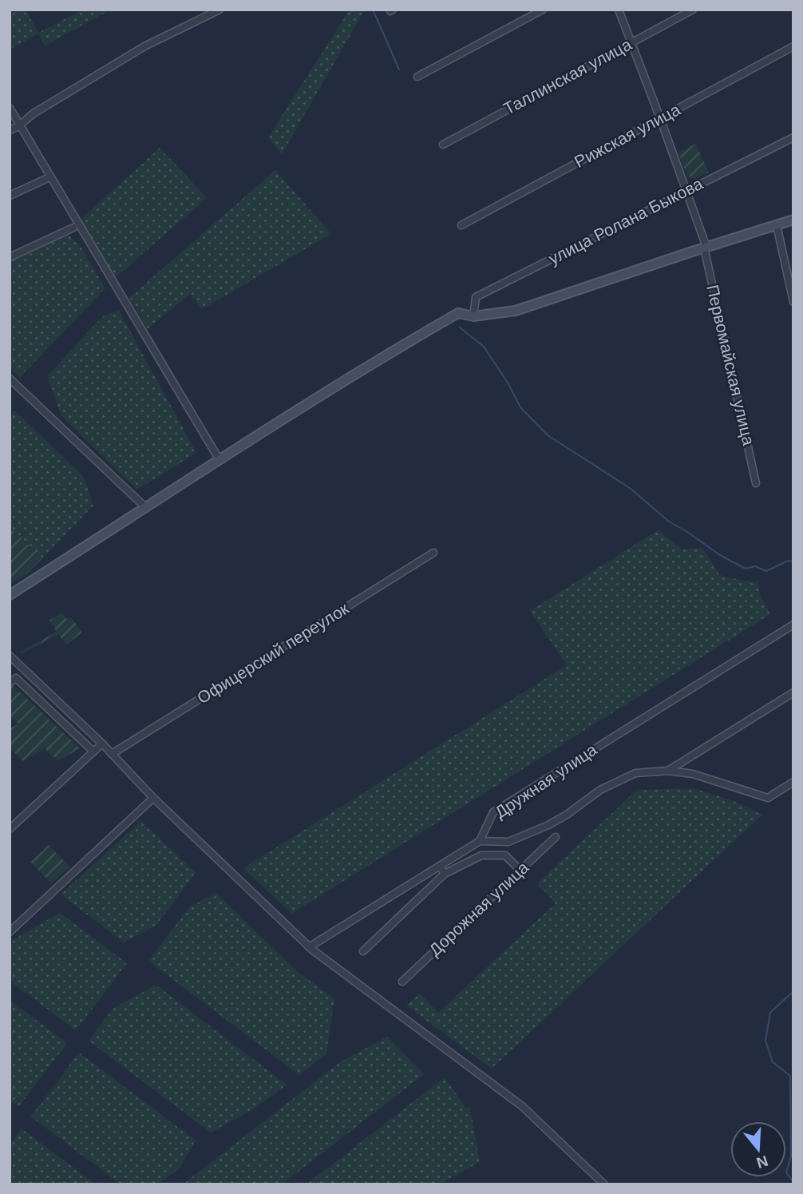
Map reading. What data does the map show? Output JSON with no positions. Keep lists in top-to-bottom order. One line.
{"streets":{"street":["Таллинская улица","Рижская улица","улица Ролана Быкова","Первомайская улица","Офицерский переулок","Дружная улица","Дорожная улица"]},"crossings":[["Таллинская улица","Первомайская улица"],["Рижская улица","Первомайская улица"],["улица Ролана Быкова","Первомайская улица"]],"north":"bottom"}
